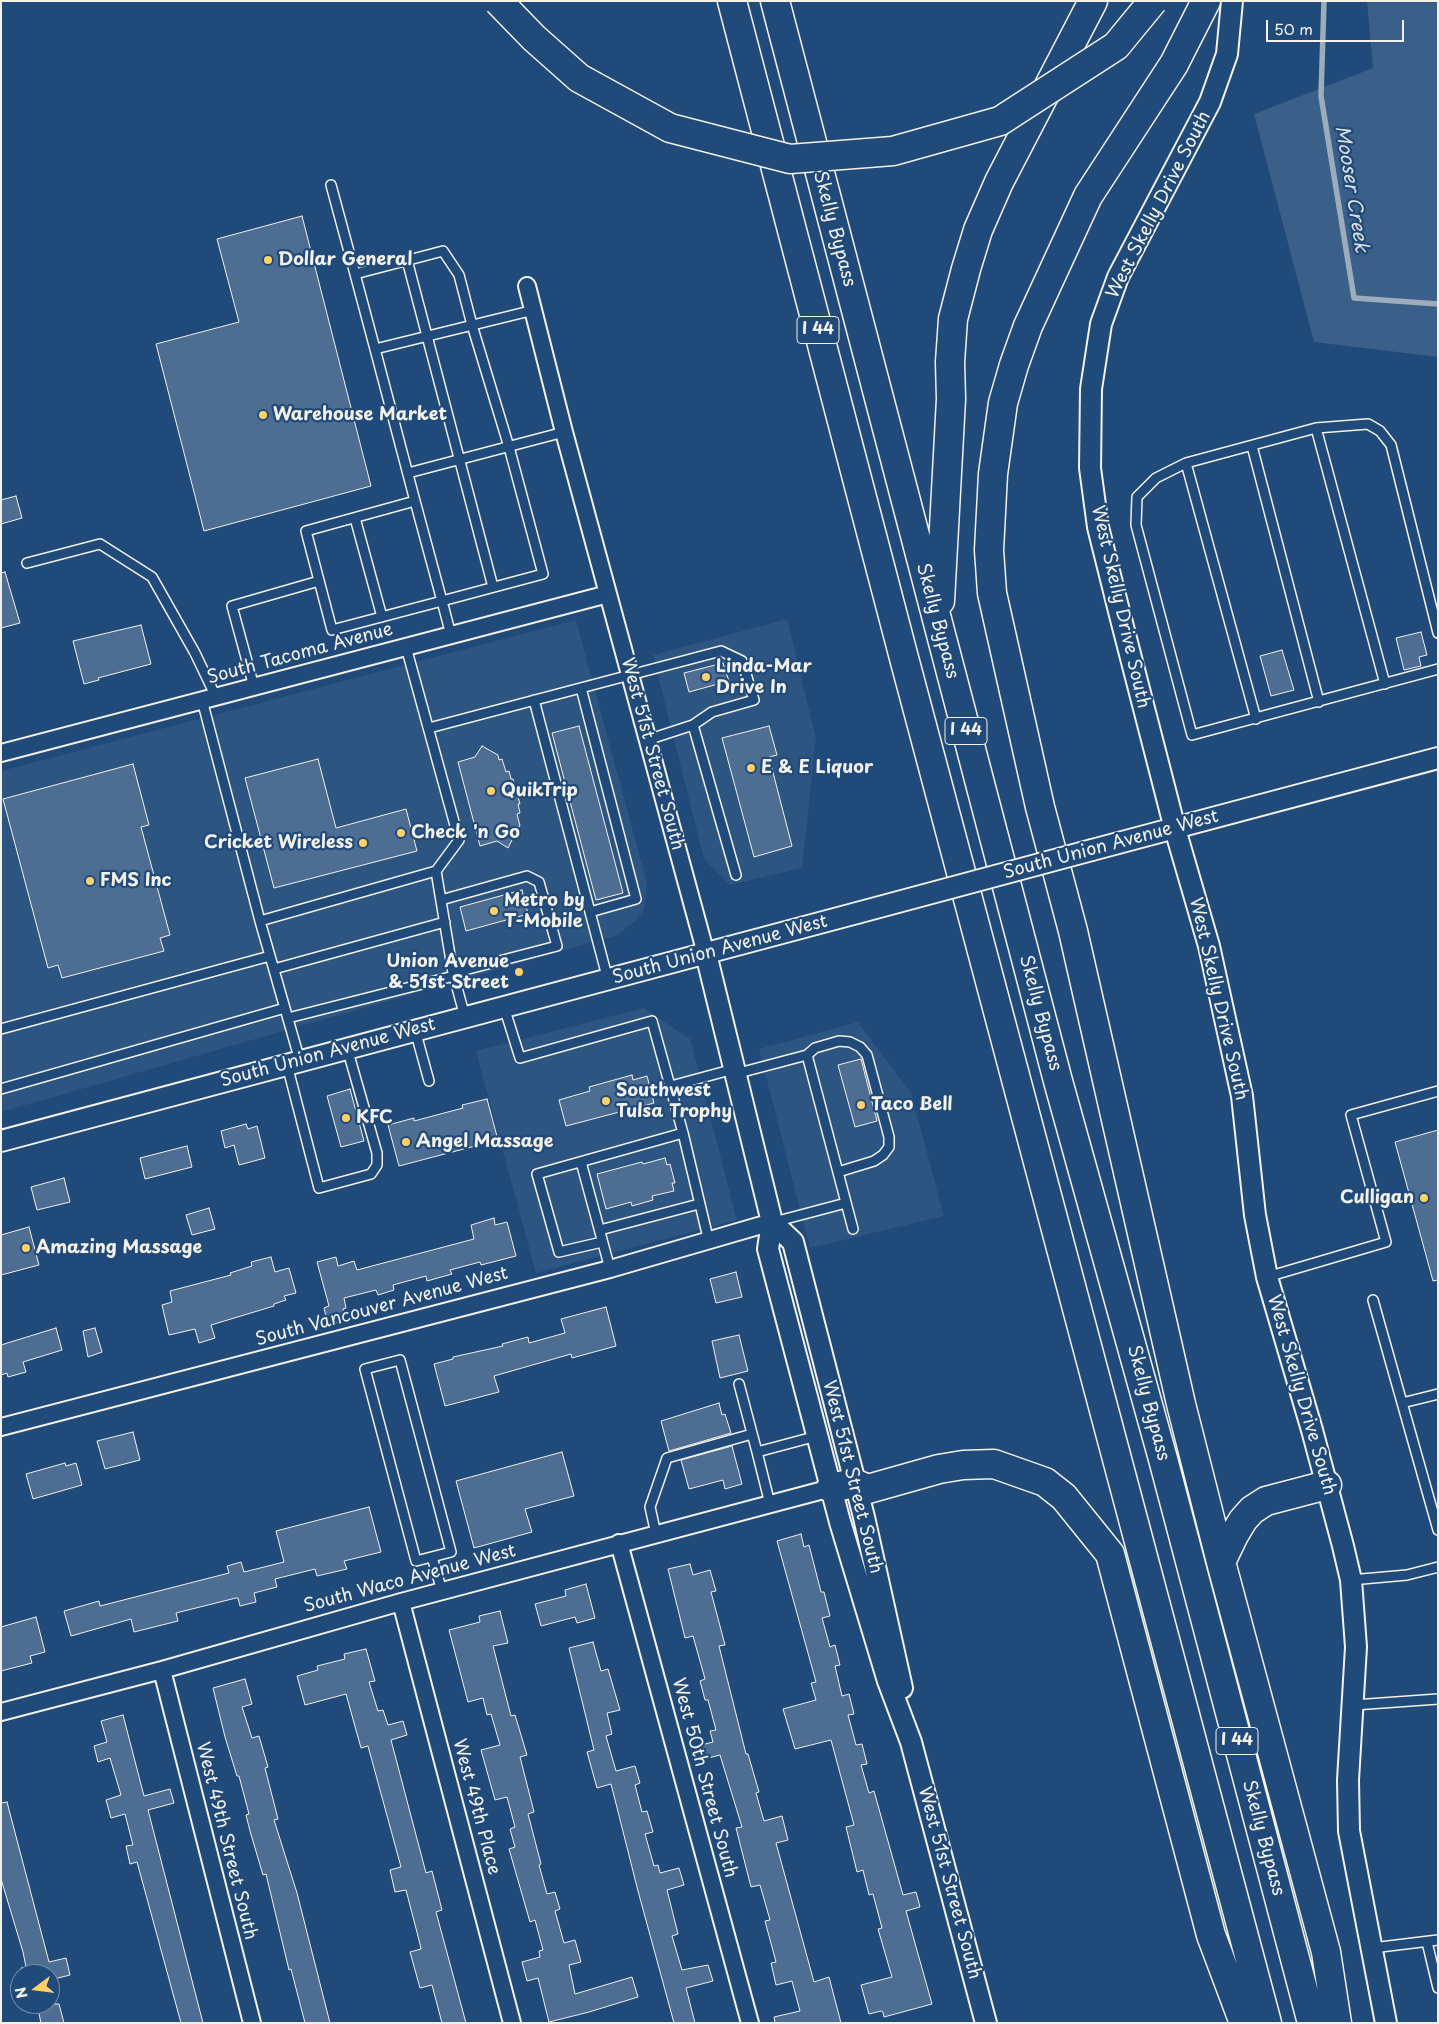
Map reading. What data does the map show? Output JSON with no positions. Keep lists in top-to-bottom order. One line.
{"streets":{"highway":["Skelly Bypass","I 44"],"street":["West Skelly Drive South","South Tacoma Avenue","West 51st Street South","South Union Avenue West","South Vancouver Avenue West","South Waco Avenue West","West 50th Street South","West 49th Place","West 49th Street South"]},"crossings":[["West Skelly Drive South","South Union Avenue West"],["South Tacoma Avenue","West 51st Street South"],["West 51st Street South","South Union Avenue West"],["West 51st Street South","South Vancouver Avenue West"],["West 51st Street South","South Waco Avenue West"],["South Waco Avenue West","West 50th Street South"],["South Waco Avenue West","West 49th Place"],["South Waco Avenue West","West 49th Street South"]],"water":["Mooser Creek"],"places":["Dollar General","Warehouse Market","Linda-Mar Drive In","E & E Liquor","QuikTrip","Check 'n Go","Cricket Wireless","FMS Inc","Metro by T-Mobile","Union Avenue & 51st Street","Southwest Tulsa Trophy","Taco Bell","KFC","Angel Massage","Culligan","Amazing Massage"],"scale_bar":"50 m","north":"left"}
